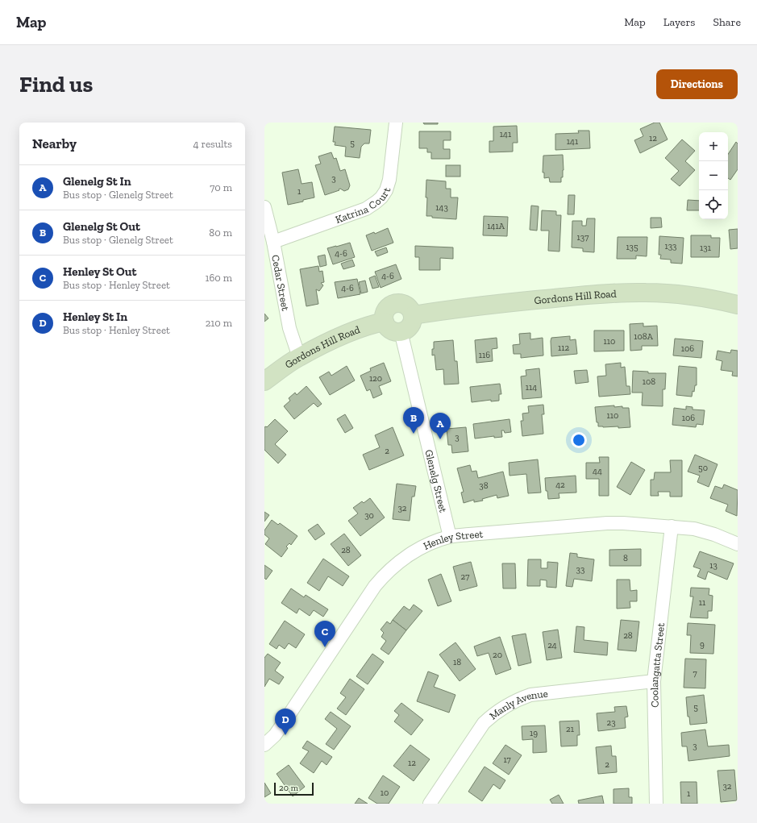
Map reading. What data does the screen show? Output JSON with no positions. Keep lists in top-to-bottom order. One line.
{"streets":{"main road":["Gordons Hill Road"],"street":["Katrina Court","Cedar Street","Glenelg Street","Henley Street","Coolangatta Street","Manly Avenue"]},"crossings":[["Katrina Court","Cedar Street"],["Cedar Street","Gordons Hill Road"],["Gordons Hill Road","Glenelg Street"],["Glenelg Street","Henley Street"],["Henley Street","Coolangatta Street"],["Coolangatta Street","Manly Avenue"]],"house_numbers":["141","12","141","5","3","1","143","141A","137","133","135","131","4-6","4-6","4-6","108A","110","112","106","116","120","108","114","110","106","3","2","50","44","42","38","32","30","28","8","13","33","27","11","28","9","24","20","18","7","5","23","21","19","3","17","12","2","32","10","1"],"scale_bar":"20 m","page":{"header":"Map","nav":["Map","Layers","Share"],"buttons":"Directions","title":"Find us","heading":["Nearby","4 results"],"map_buttons":["+","−"],"list":[{"mark":"A","name":"Glenelg St In","note":"Bus stop · Glenelg Street","value":"70 m"},{"mark":"B","name":"Glenelg St Out","note":"Bus stop · Glenelg Street","value":"80 m"},{"mark":"C","name":"Henley St Out","note":"Bus stop · Henley Street","value":"160 m"},{"mark":"D","name":"Henley St In","note":"Bus stop · Henley Street","value":"210 m"}],"pins":["B","A","C","D"],"scale":"20 m"}}
